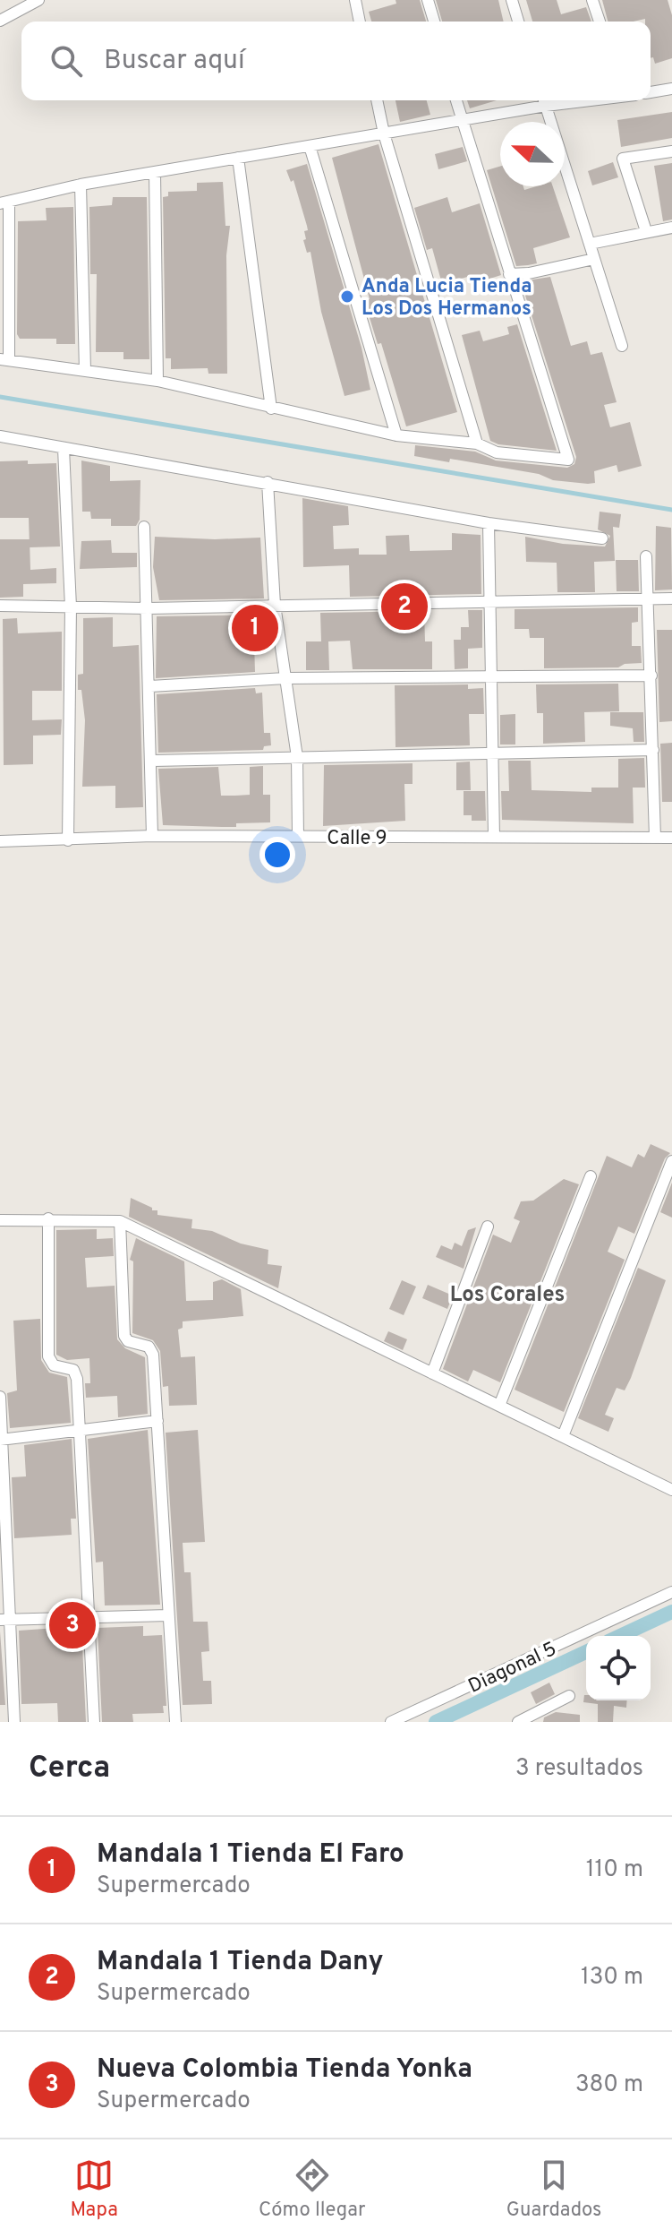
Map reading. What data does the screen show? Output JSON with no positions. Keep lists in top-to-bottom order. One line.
{"streets":{"street":["Calle 9","Diagonal 5"]},"districts":["Los Corales"],"places":["Anda Lucia Tienda Los Dos Hermanos"],"north":"left","page":{"search":"Buscar aquí","pins":["2","1","3"],"heading":["Cerca","3 resultados"],"list":[{"mark":"1","name":"Mandala 1 Tienda El Faro","note":"Supermercado","value":"110 m"},{"mark":"2","name":"Mandala 1 Tienda Dany","note":"Supermercado","value":"130 m"},{"mark":"3","name":"Nueva Colombia Tienda Yonka","note":"Supermercado","value":"380 m"}],"nav":["Mapa","Cómo llegar","Guardados"]}}
